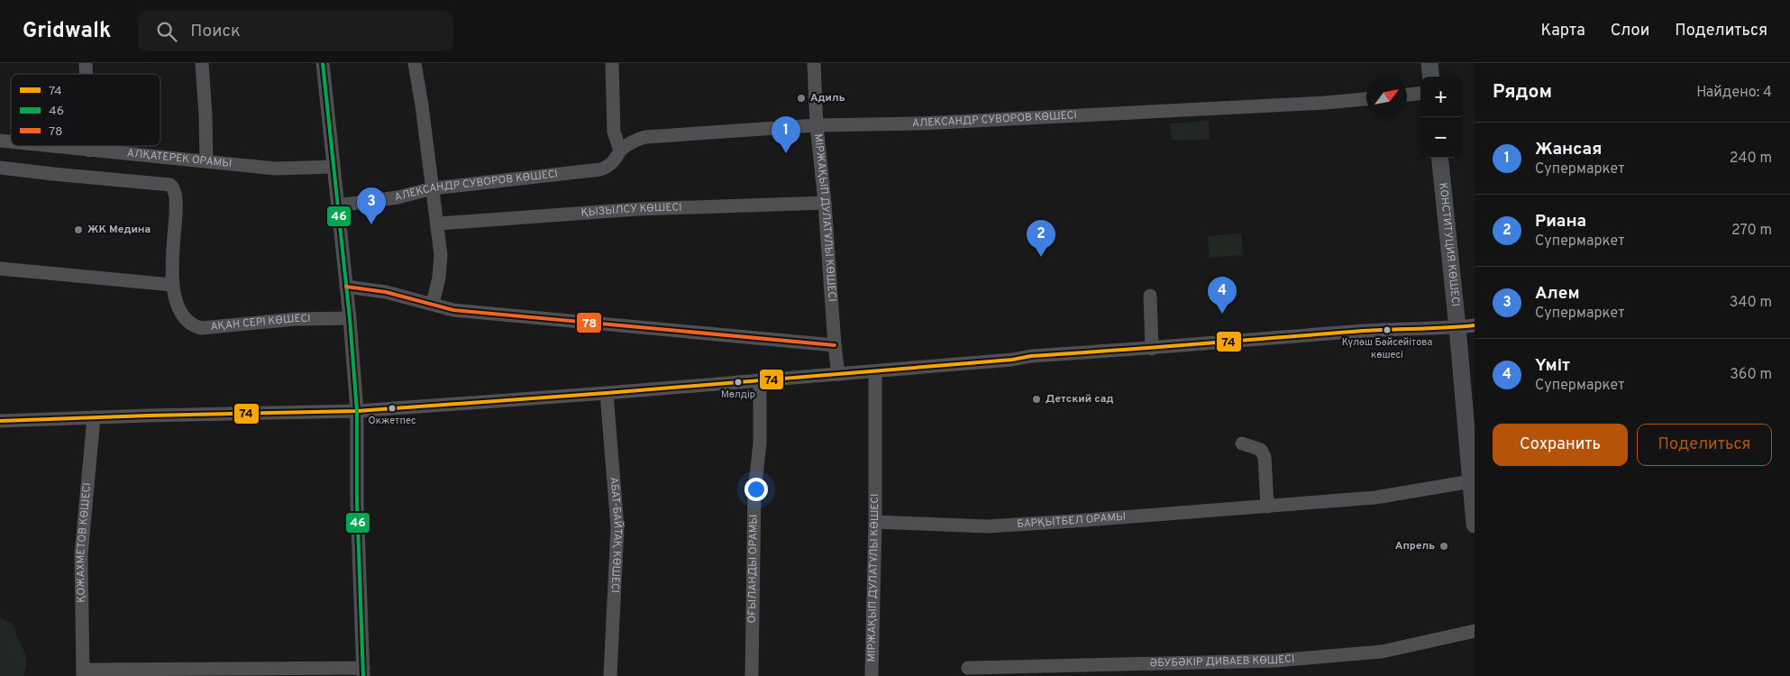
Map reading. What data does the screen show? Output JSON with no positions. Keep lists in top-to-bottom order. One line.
{"streets":{"main road":["КОНСТИТУЦИЯ КӨШЕСІ"],"street":["АЛЕКСАНДР СУВОРОВ КӨШЕСІ","АЛҚАТЕРЕК ОРАМЫ","ҚЫЗЫЛСУ КӨШЕСІ","МІРЖАҚЫП ДУЛАТҰЛЫ КӨШЕСІ","АҚАН СЕРІ КӨШЕСІ","БАРҚЫТБЕЛ ОРАМЫ","АБАТ-БАЙТАҚ КӨШЕСІ","ҚОЖАХМЕТОВ КӨШЕСІ","ОҒЫЛАНДЫ ОРАМЫ","ӘБУБӘКІР ДИВАЕВ КӨШЕСІ"]},"crossings":[["АЛЕКСАНДР СУВОРОВ КӨШЕСІ","МІРЖАҚЫП ДУЛАТҰЛЫ КӨШЕСІ"],["ҚЫЗЫЛСУ КӨШЕСІ","МІРЖАҚЫП ДУЛАТҰЛЫ КӨШЕСІ"],["МІРЖАҚЫП ДУЛАТҰЛЫ КӨШЕСІ","БАРҚЫТБЕЛ ОРАМЫ"],["КОНСТИТУЦИЯ КӨШЕСІ","БАРҚЫТБЕЛ ОРАМЫ"]],"places":["Адиль","ЖК Медина","Күләш Бәйсейітова көшесі","Мөлдiр","Детский сад","Окжетпес","Апрель"],"lines":["transit line 46","transit line 78","transit line 74"],"legend":["74","46","78"],"north":"top right","page":{"header":"Gridwalk","search":"Поиск","nav":["Карта","Слои","Поделиться"],"heading":["Рядом","Найдено: 4"],"map_buttons":["+","−"],"pins":["1","3","2","4"],"list":[{"mark":"1","name":"Жансая","note":"Супермаркет","value":"240 m"},{"mark":"2","name":"Риана","note":"Супермаркет","value":"270 m"},{"mark":"3","name":"Алем","note":"Супермаркет","value":"340 m"},{"mark":"4","name":"Үміт","note":"Супермаркет","value":"360 m"}],"buttons":["Сохранить","Поделиться"]}}
